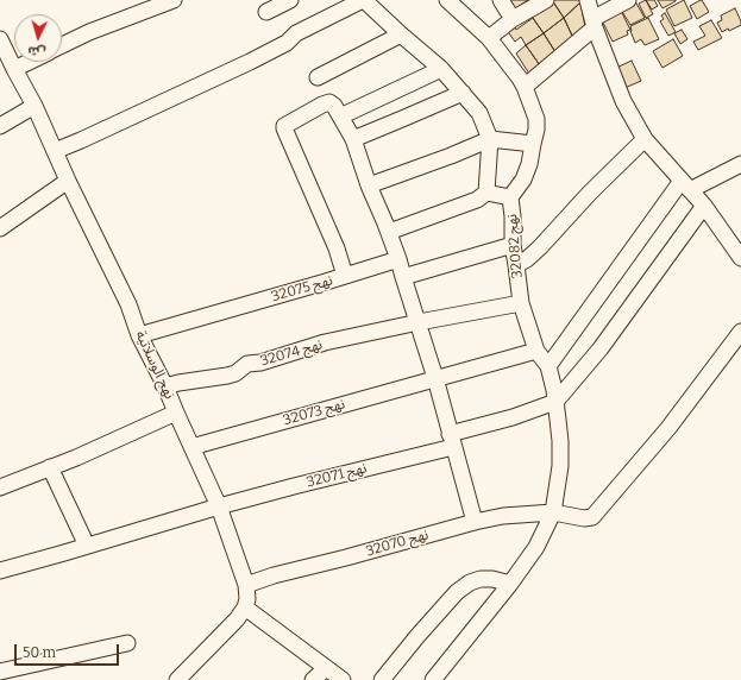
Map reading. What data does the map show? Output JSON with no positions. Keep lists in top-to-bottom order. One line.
{"streets":{"street":["نهج 32082","نهج 32075","نهج 32074","نهج الوسلاتية","نهج 32073","نهج 32071","نهج 32070"]},"crossings":[["نهج 32082","نهج 32074"],["نهج 32082","نهج 32073"],["نهج 32075","نهج الوسلاتية"],["نهج 32074","نهج الوسلاتية"],["نهج الوسلاتية","نهج 32073"],["نهج الوسلاتية","نهج 32071"],["نهج الوسلاتية","نهج 32070"]],"scale_bar":"50 m","north":"bottom"}
